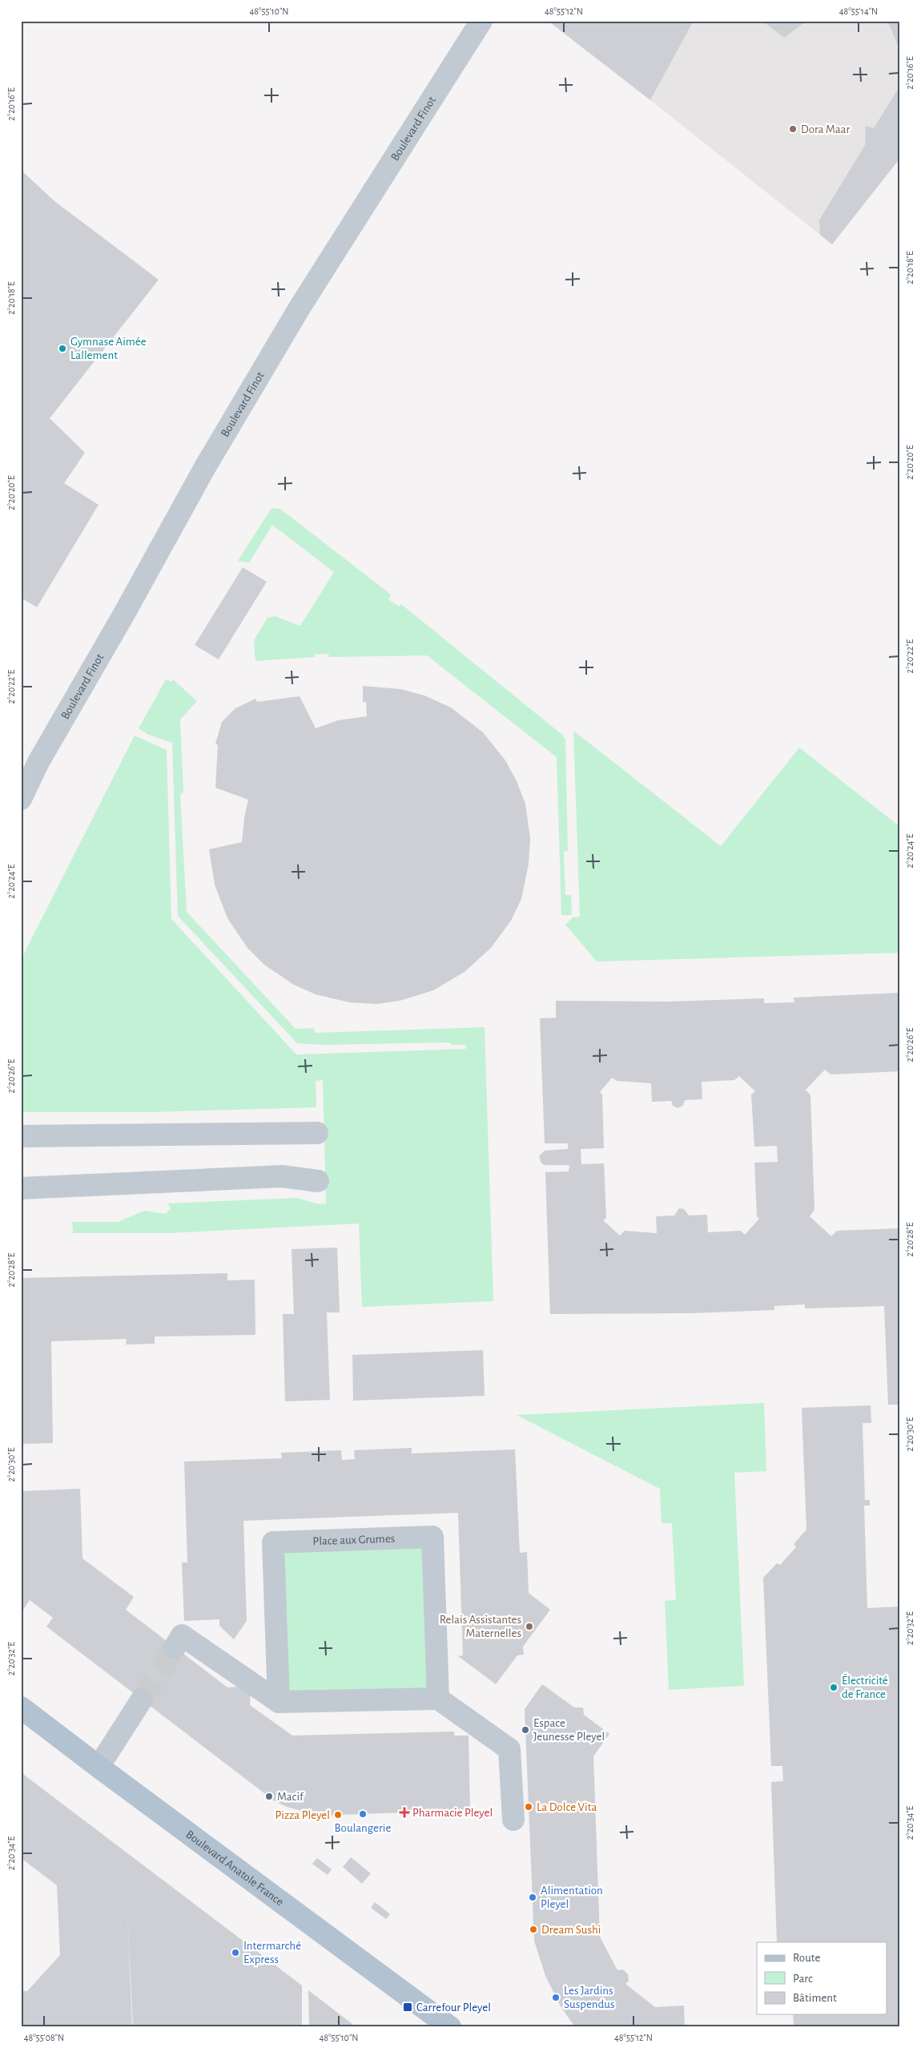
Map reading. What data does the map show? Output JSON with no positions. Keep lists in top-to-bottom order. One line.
{"streets":{"main road":["Boulevard Anatole France"],"street":["Boulevard Finot","Place aux Grumes"]},"places":{"other":["Dora Maar","Gymnase Aimée Lallement","Relais Assistantes Maternelles","Électricité de France","Espace Jeunesse Pleyel","Macif","La Dolce Vita","Boulangerie","Pizza Pleyel","Alimentation Pleyel","Dream Sushi","Intermarché Express","Les Jardins Suspendus"],"health":["Pharmacie Pleyel"],"transit":["Carrefour Pleyel"]},"legend":["Route","Parc","Bâtiment"],"coordinates":["48°55'10\"N","48°55'12\"N","48°55'14\"N","2°20'16\"E","2°20'18\"E","2°20'20\"E","2°20'22\"E","2°20'24\"E","2°20'26\"E","2°20'28\"E","2°20'30\"E","2°20'32\"E","2°20'34\"E","48°55'08\"N"]}
